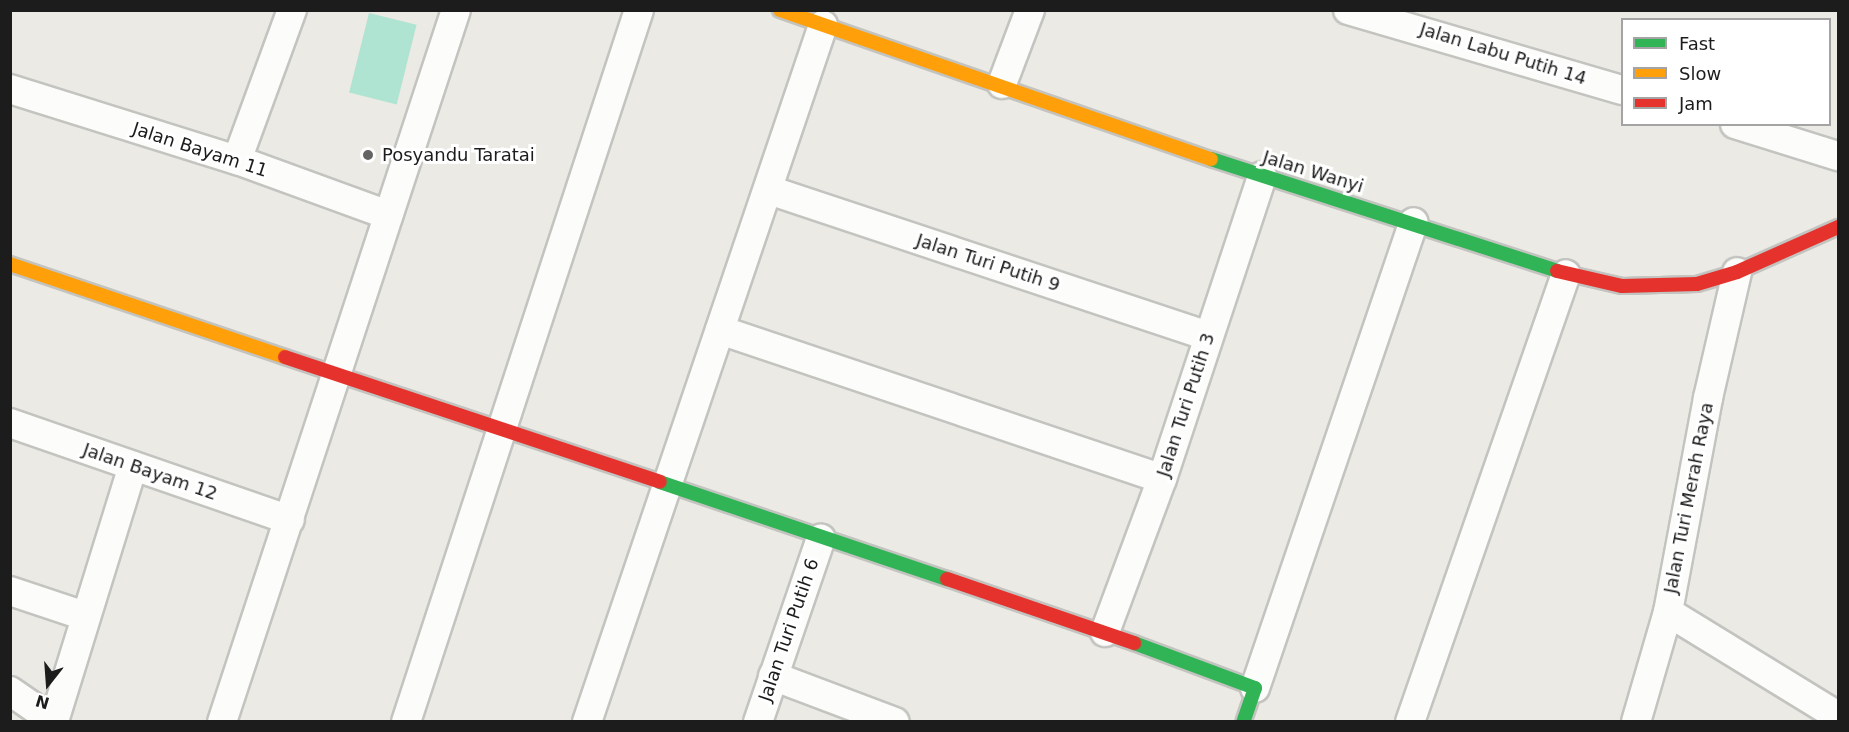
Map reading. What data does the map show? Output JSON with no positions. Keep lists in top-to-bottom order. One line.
{"streets":{"street":["Jalan Labu Putih 14","Jalan Bayam 11","Jalan Wanyi","Jalan Turi Putih 9","Jalan Turi Putih 3","Jalan Bayam 12","Jalan Turi Merah Raya","Jalan Turi Putih 6"]},"crossings":[["Jalan Wanyi","Jalan Turi Putih 3"],["Jalan Wanyi","Jalan Turi Merah Raya"],["Jalan Turi Putih 9","Jalan Turi Putih 3"]],"places":["Posyandu Taratai"],"legend":["Fast","Slow","Jam"],"north":"bottom"}
